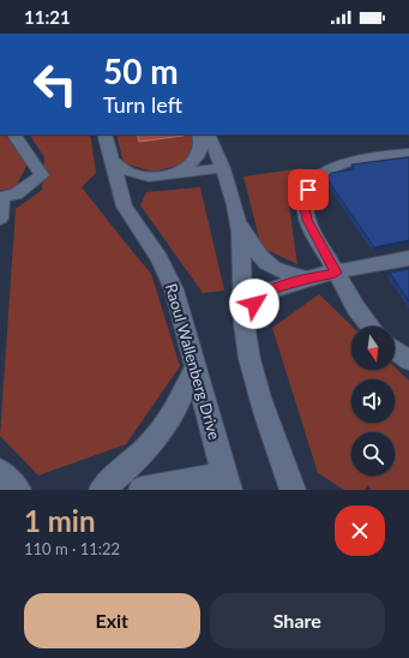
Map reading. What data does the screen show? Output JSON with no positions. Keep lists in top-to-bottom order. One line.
{"streets":{"street":["Raoul Wallenberg Drive"]},"north":"bottom","page":{"status":"11:21","turn":["50 m","Turn left"],"heading":["1 min","110 m · 11:22"],"buttons":["Exit","Share"]}}
